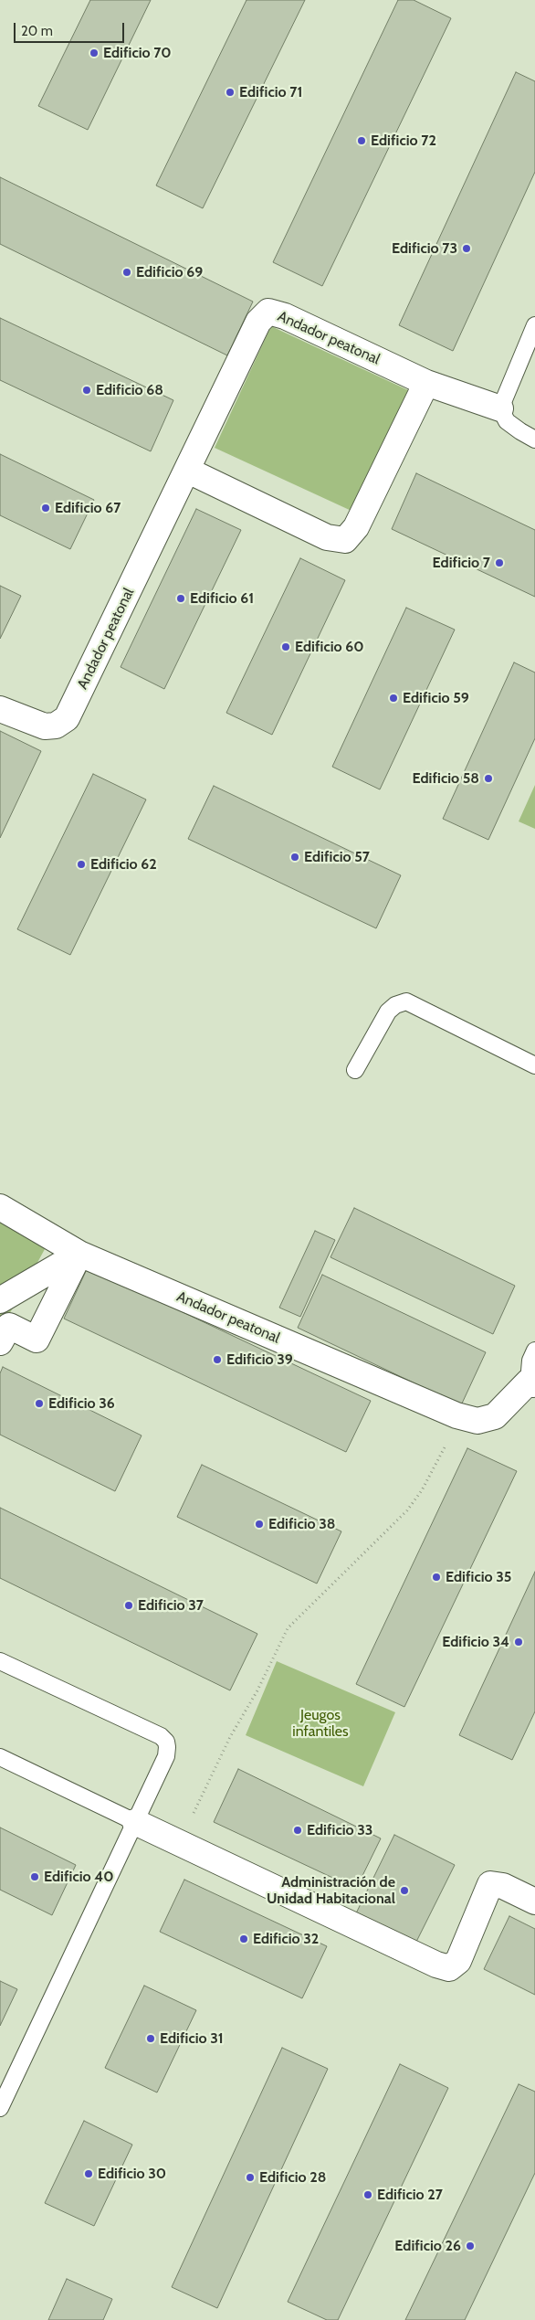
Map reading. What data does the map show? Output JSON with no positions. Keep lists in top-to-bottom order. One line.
{"streets":{"street":["Andador peatonal"]},"parks":["Jeugos infantiles"],"places":["Edificio 70","Edificio 71","Edificio 72","Edificio 73","Edificio 69","Edificio 68","Edificio 67","Edificio 7","Edificio 61","Edificio 60","Edificio 59","Edificio 58","Edificio 57","Edificio 62","Edificio 39","Edificio 36","Edificio 38","Edificio 35","Edificio 37","Edificio 34","Edificio 33","Edificio 40","Administración de Unidad Habitacional","Edificio 32","Edificio 31","Edificio 30","Edificio 28","Edificio 27","Edificio 26"],"scale_bar":"20 m"}
